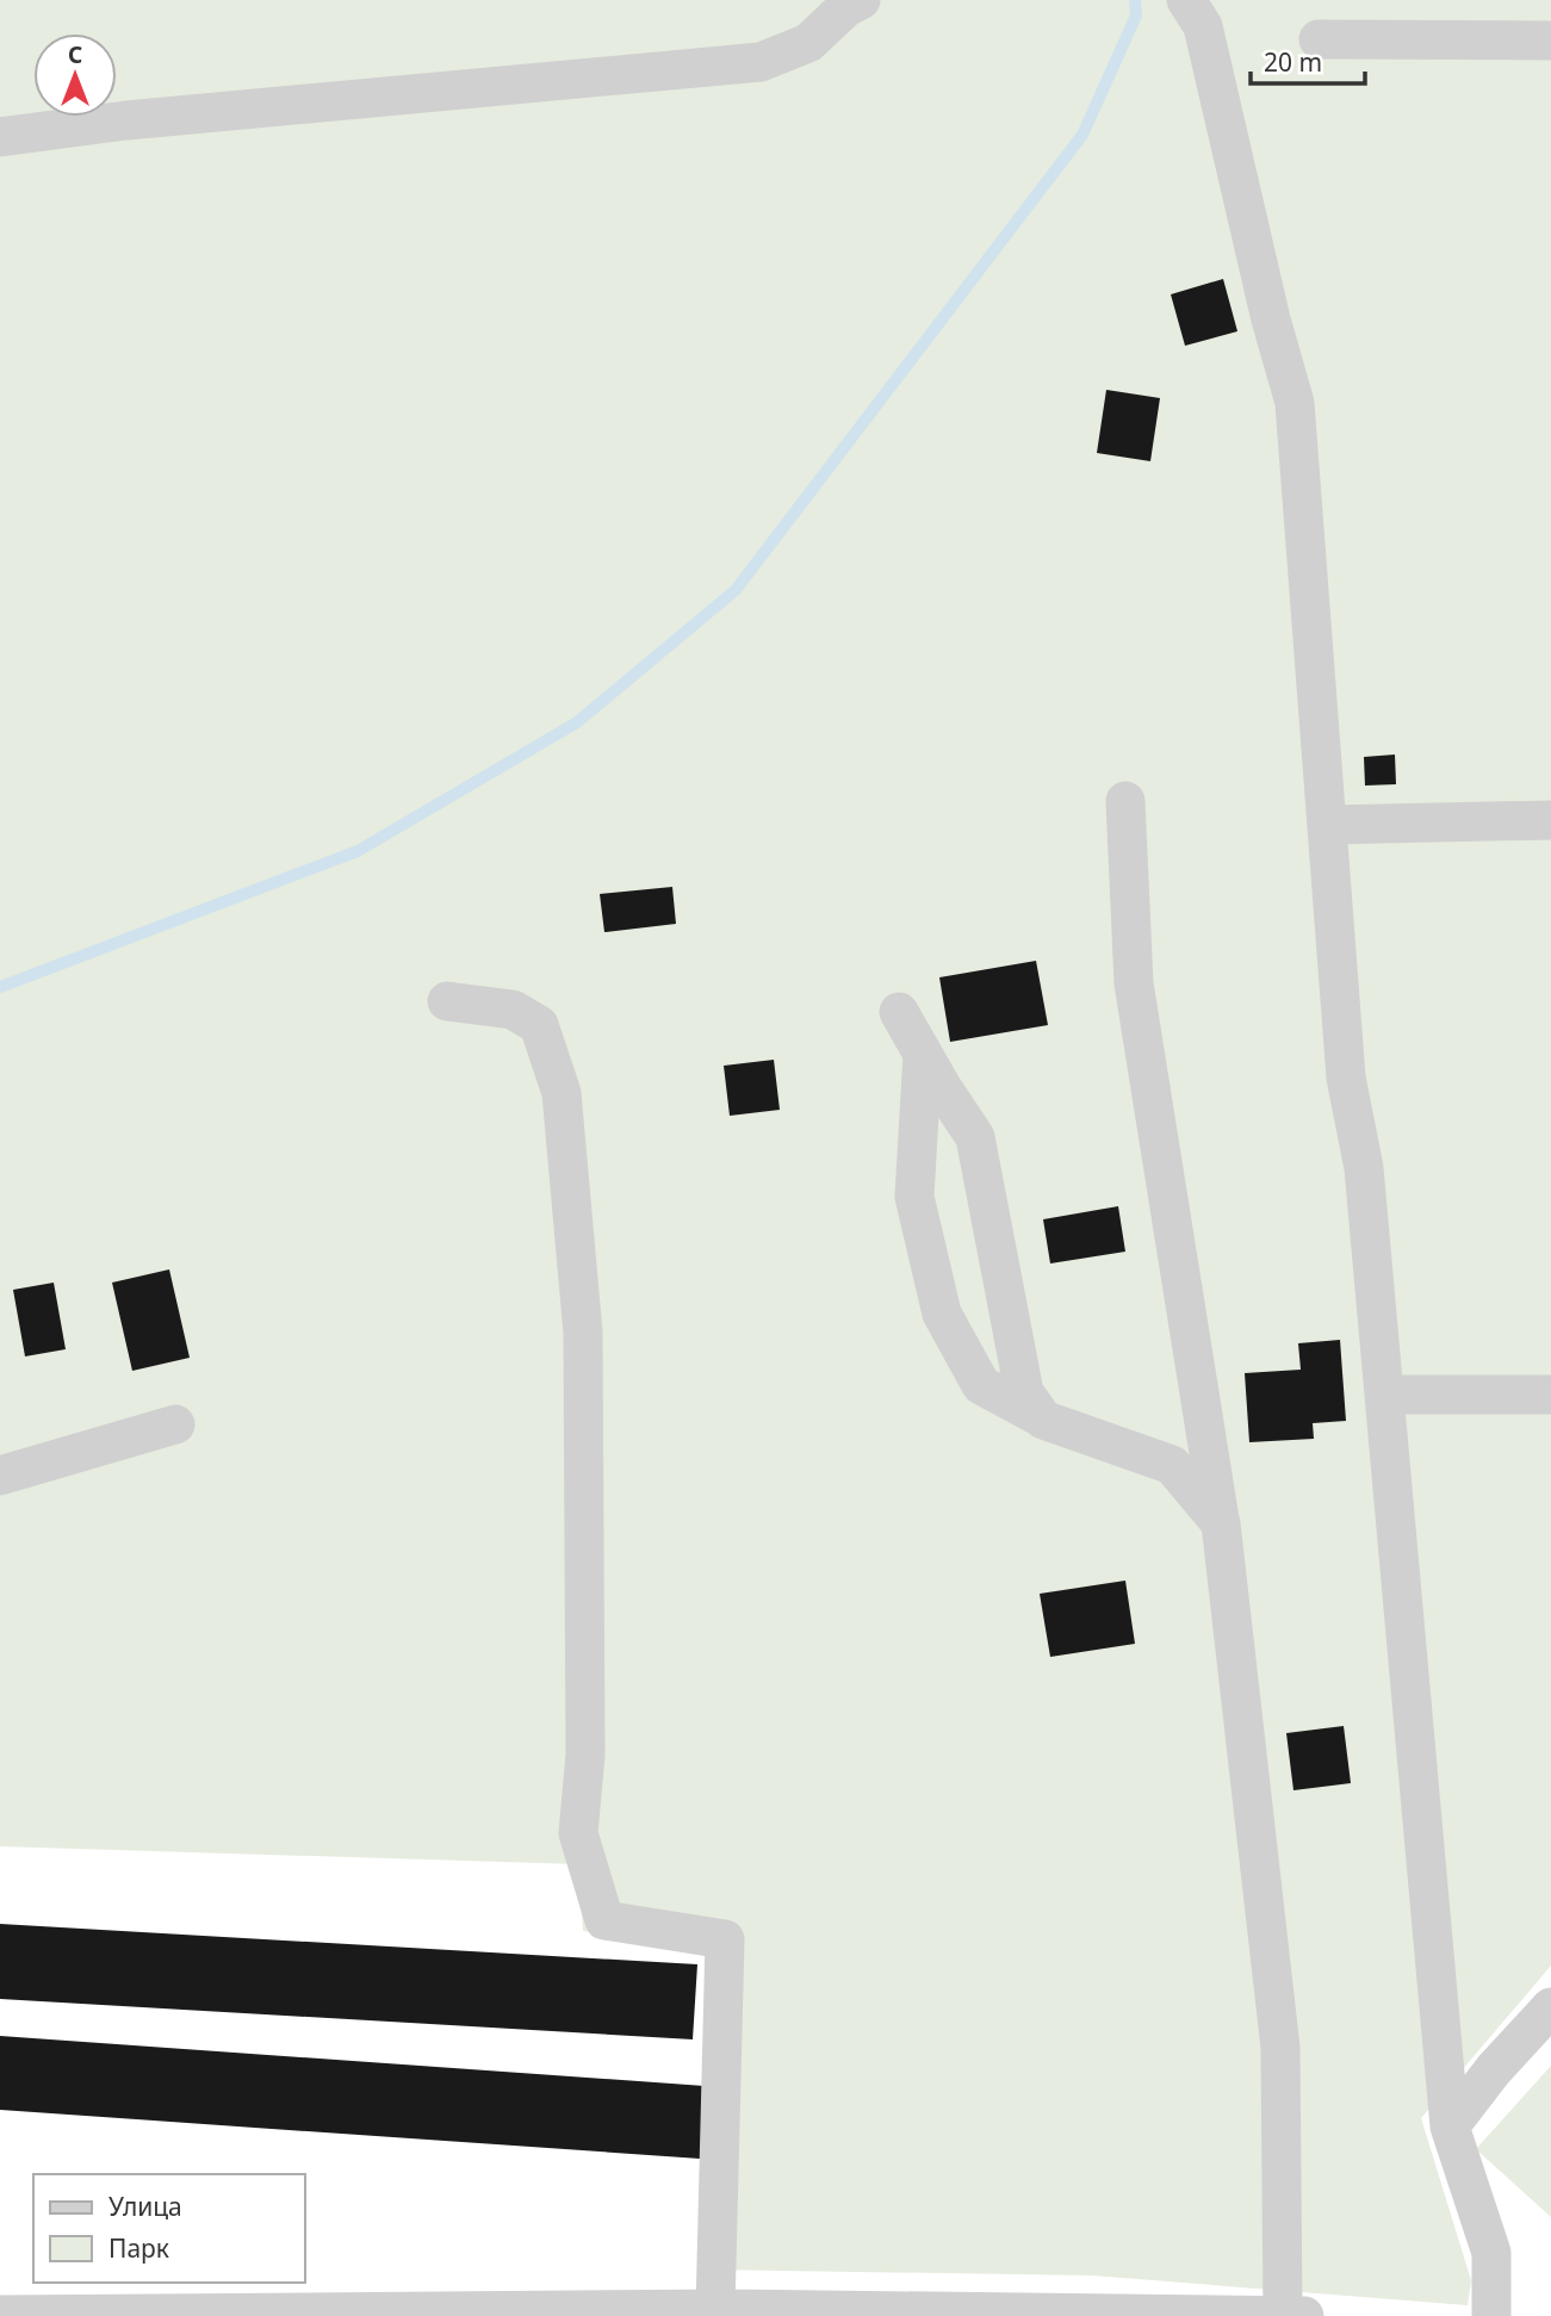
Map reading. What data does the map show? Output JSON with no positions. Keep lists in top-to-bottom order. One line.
{"legend":["Улица","Парк"],"scale_bar":"20 m","north":"top"}
